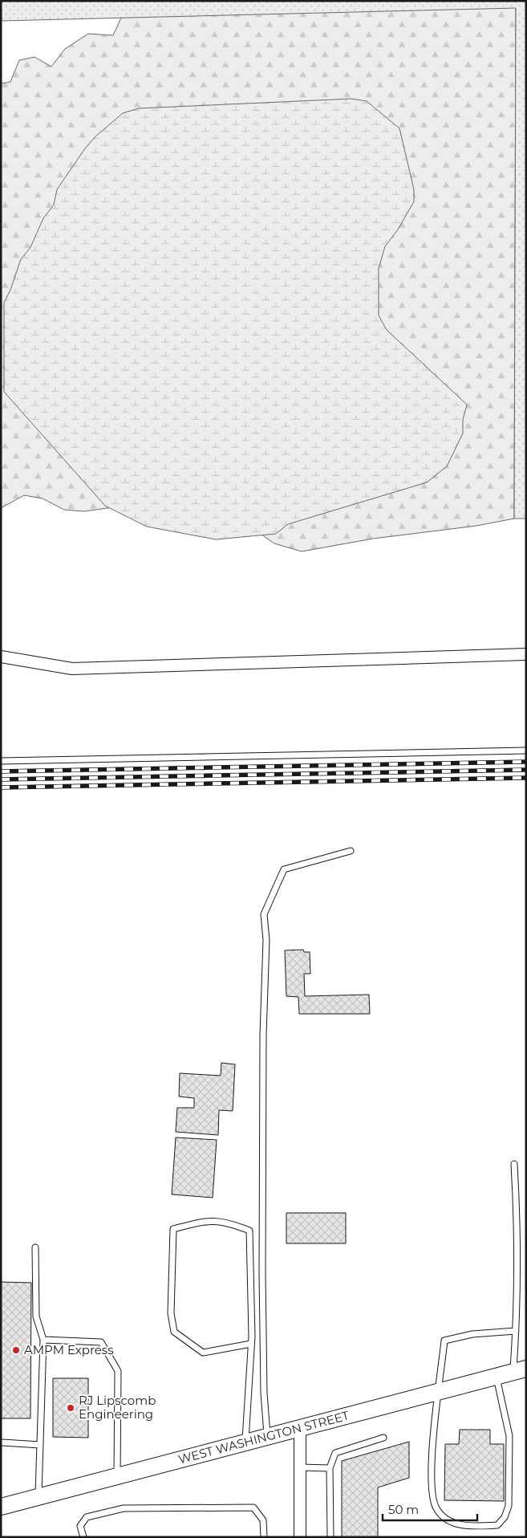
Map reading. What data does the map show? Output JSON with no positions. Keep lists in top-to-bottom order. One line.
{"streets":{"main road":["WEST WASHINGTON STREET"]},"places":["AMPM Express","RJ Lipscomb Engineering"],"scale_bar":"50 m"}
